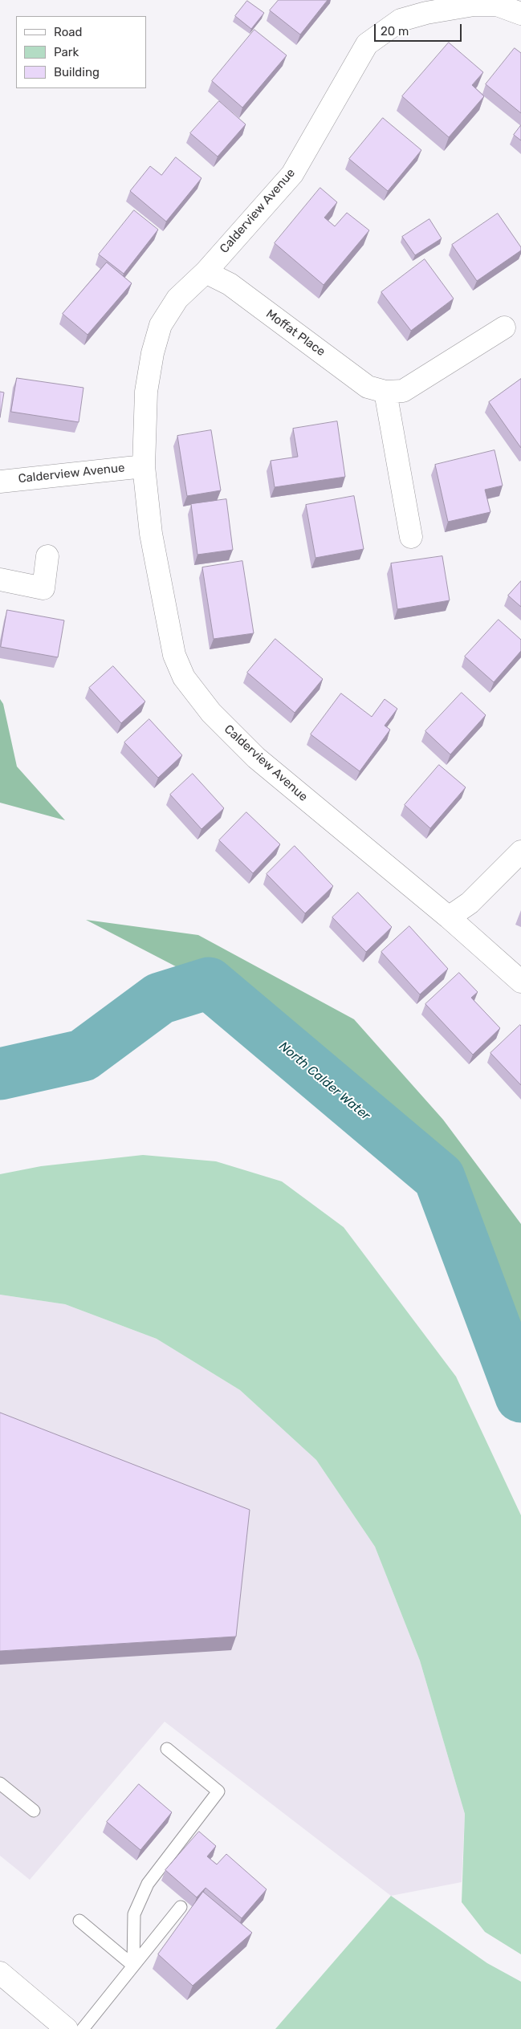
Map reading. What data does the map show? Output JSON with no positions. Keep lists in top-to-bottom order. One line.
{"streets":{"street":["Calderview Avenue","Moffat Place"]},"crossings":[["Calderview Avenue","Moffat Place"]],"water":["North Calder Water"],"legend":["Road","Park","Building"],"scale_bar":"20 m"}
